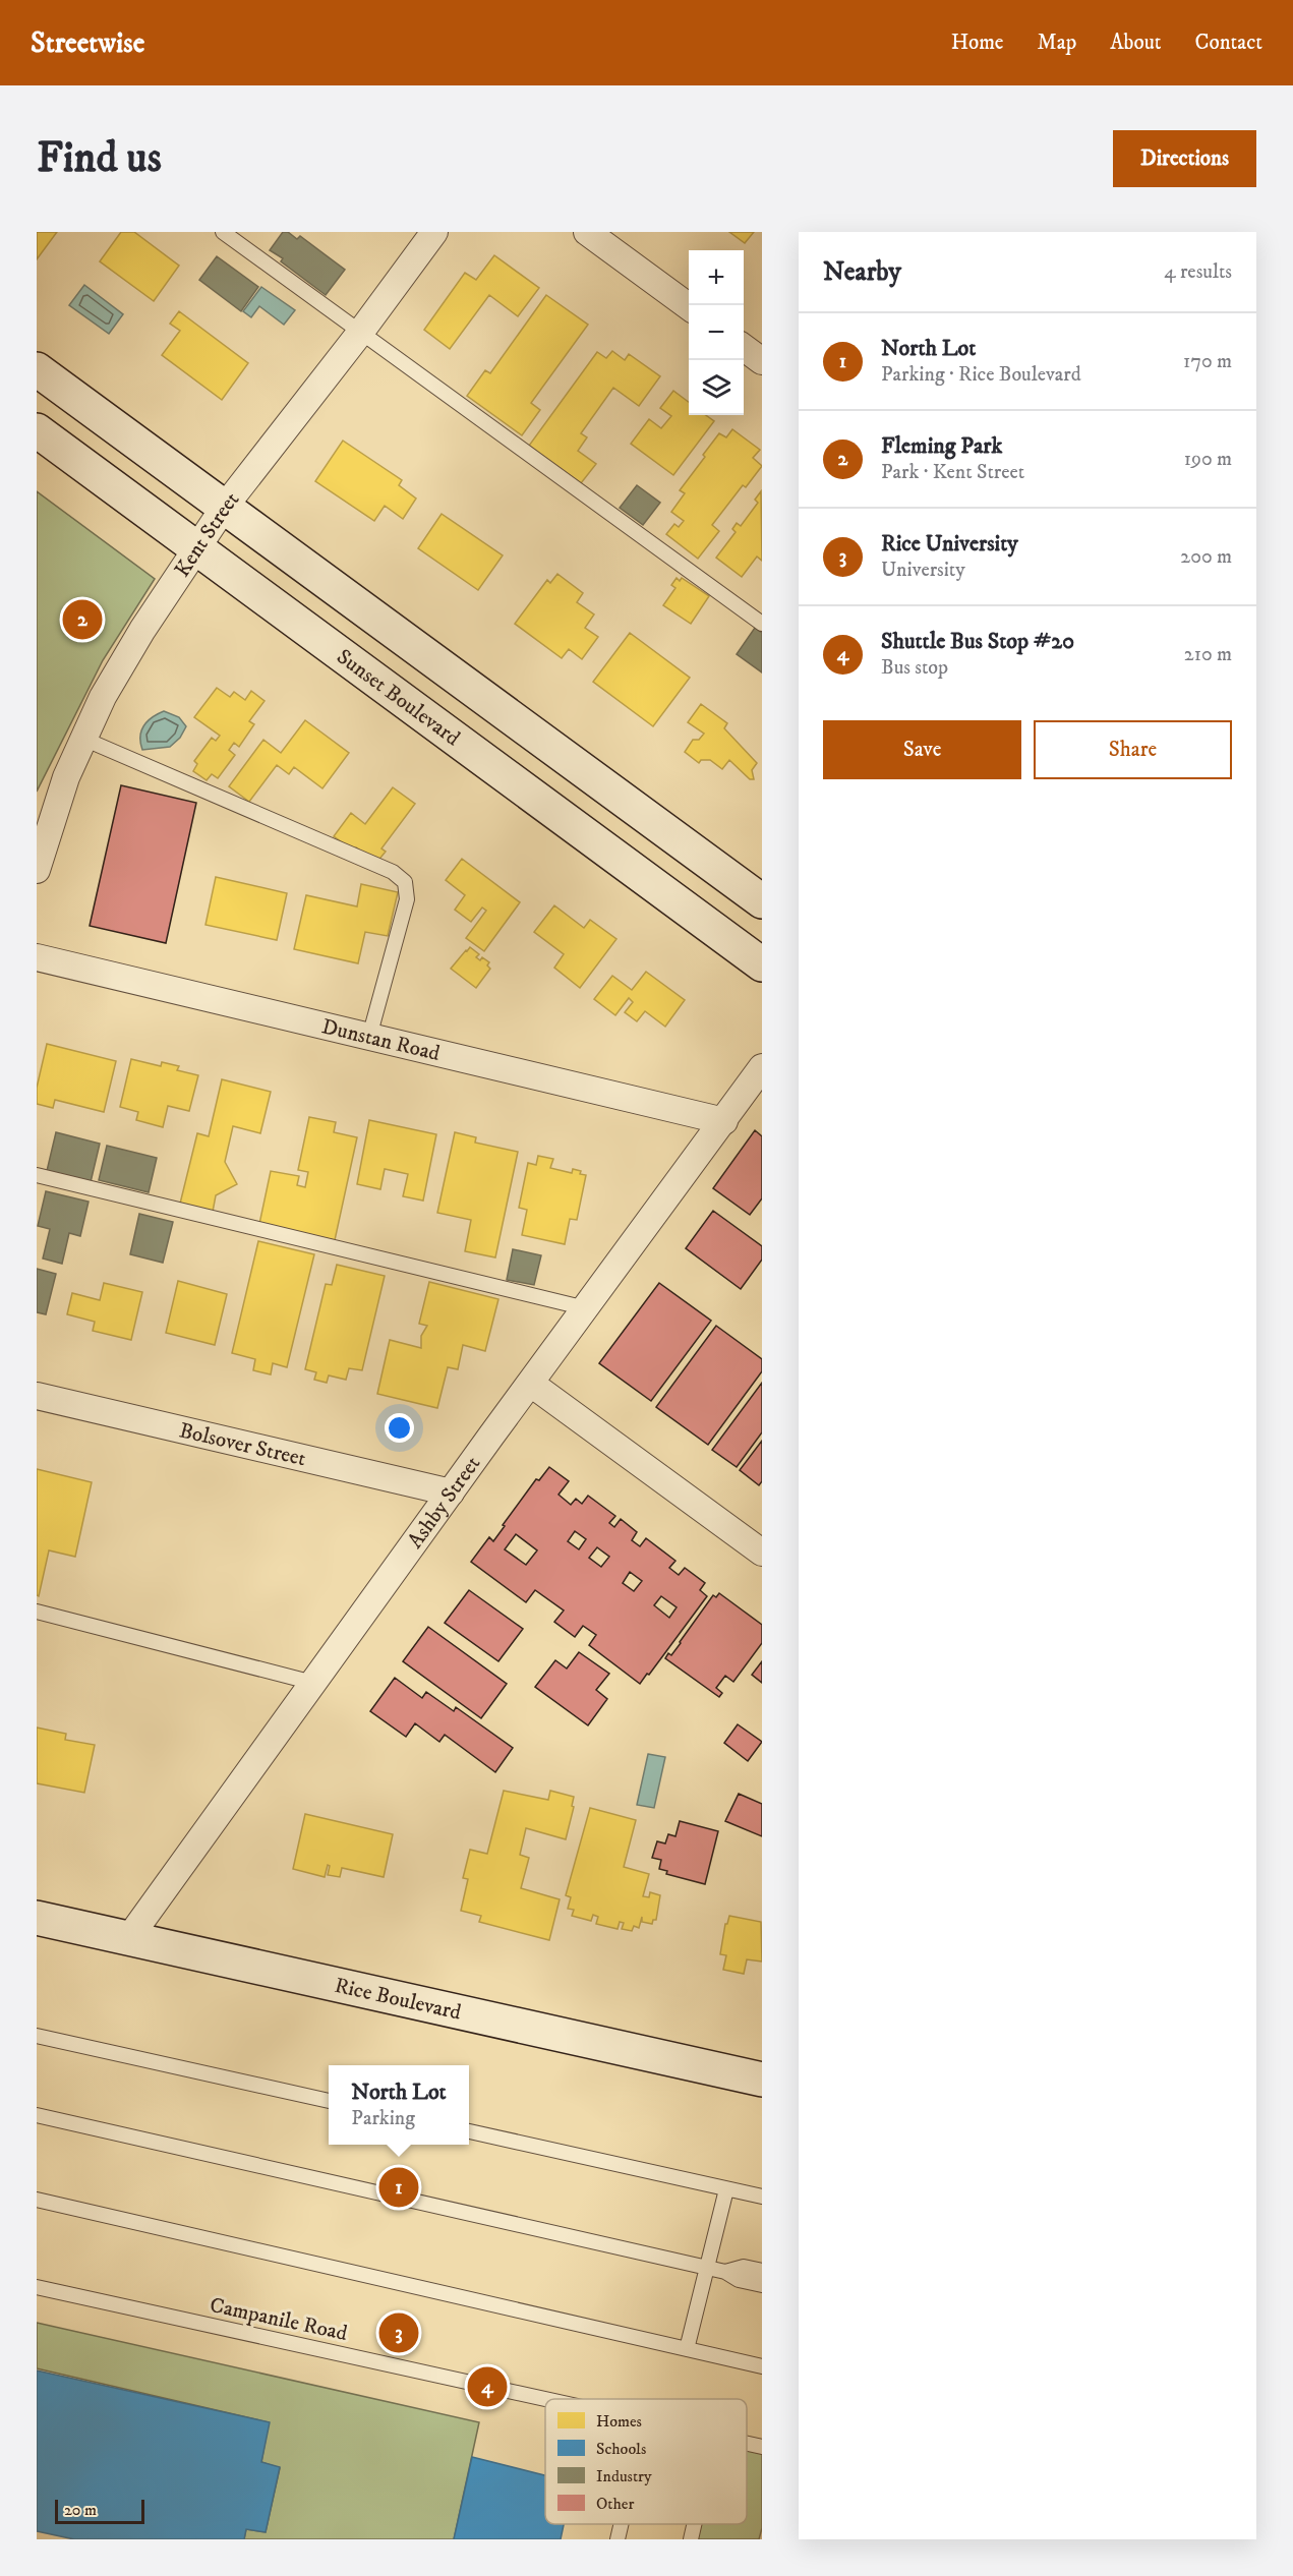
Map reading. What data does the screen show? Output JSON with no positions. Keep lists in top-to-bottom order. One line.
{"streets":{"street":["Kent Street","Sunset Boulevard","Dunstan Road","Bolsover Street","Ashby Street","Rice Boulevard"],"lane":["Campanile Road"]},"crossings":[["Kent Street","Sunset Boulevard"],["Dunstan Road","Ashby Street"],["Bolsover Street","Ashby Street"],["Ashby Street","Rice Boulevard"]],"legend":["Homes","Schools","Industry","Other"],"scale_bar":"20 m","page":{"header":"Streetwise","nav":["Home","Map","About","Contact"],"buttons":["Directions",["Save","Share"]],"title":"Find us","heading":["Nearby","4 results"],"map_buttons":["+","−"],"list":[{"mark":"1","name":"North Lot","note":"Parking · Rice Boulevard","value":"170 m"},{"mark":"2","name":"Fleming Park","note":"Park · Kent Street","value":"190 m"},{"mark":"3","name":"Rice University","note":"University","value":"200 m"},{"mark":"4","name":"Shuttle Bus Stop #20","note":"Bus stop","value":"210 m"}],"pins":["2","1","3","4"],"popup":["North Lot","Parking"],"scale":"20 m"}}
